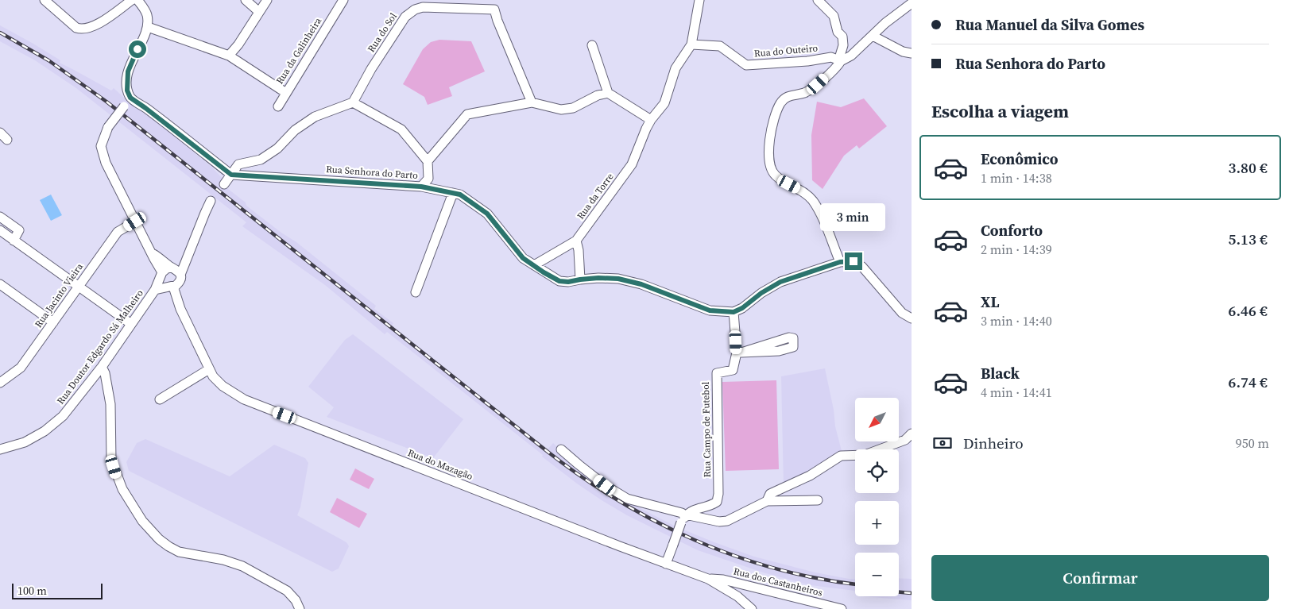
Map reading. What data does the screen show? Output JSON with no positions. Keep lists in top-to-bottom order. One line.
{"streets":{"street":["Rua do Sol","Rua da Galinheira","Rua do Outeiro","Rua Senhora do Parto","Rua da Torre","Rua Jacinto Vieira","Rua Doutor Edgardo Sá Malheiro","Rua Campo de Futebol","Rua do Mazagão","Rua dos Castanheiros"]},"crossings":[["Rua do Outeiro","Rua da Torre"],["Rua Senhora do Parto","Rua da Torre"],["Rua Senhora do Parto","Rua Campo de Futebol"],["Rua Doutor Edgardo Sá Malheiro","Rua do Mazagão"],["Rua do Mazagão","Rua dos Castanheiros"]],"scale_bar":"100 m","north":"bottom left","page":{"banner":["Rua Manuel da Silva Gomes","Rua Senhora do Parto"],"heading":"Escolha a viagem","list":[{"name":"Econômico","note":"1 min · 14:38","value":"3.80 €"},{"name":"Conforto","note":"2 min · 14:39","value":"5.13 €"},{"name":"XL","note":"3 min · 14:40","value":"6.46 €"},{"name":"Black","note":"4 min · 14:41","value":"6.74 €"}],"bubble":"3 min","map_buttons":["+","−"],"pay":["Dinheiro","950 m"],"buttons":"Confirmar","scale":"100 m"}}
